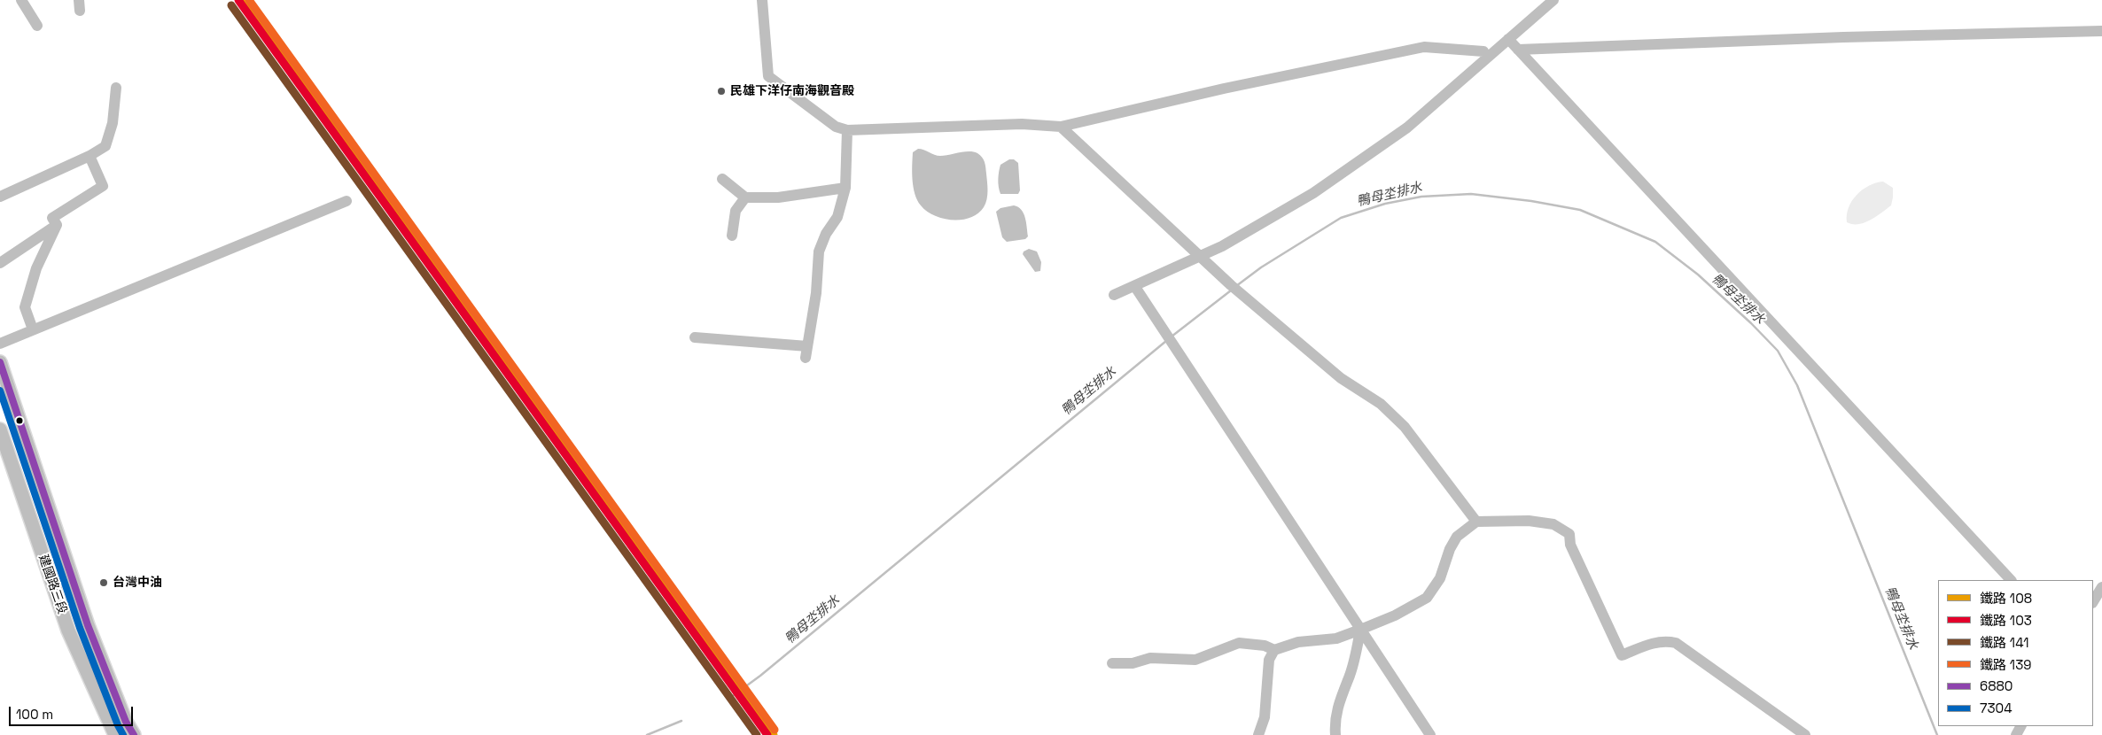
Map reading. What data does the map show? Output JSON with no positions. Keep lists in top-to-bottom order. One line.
{"streets":{"main road":["建國路三段"]},"water":["鴨母坔排水"],"places":["民雄下洋仔南海觀音殿","台灣中油"],"lines":["rail line 108","rail line 103","rail line 139","rail line 141","transit line 6880","transit line 7304"],"legend":["鐵路 108","鐵路 103","鐵路 141","鐵路 139","6880","7304"],"scale_bar":"100 m"}
